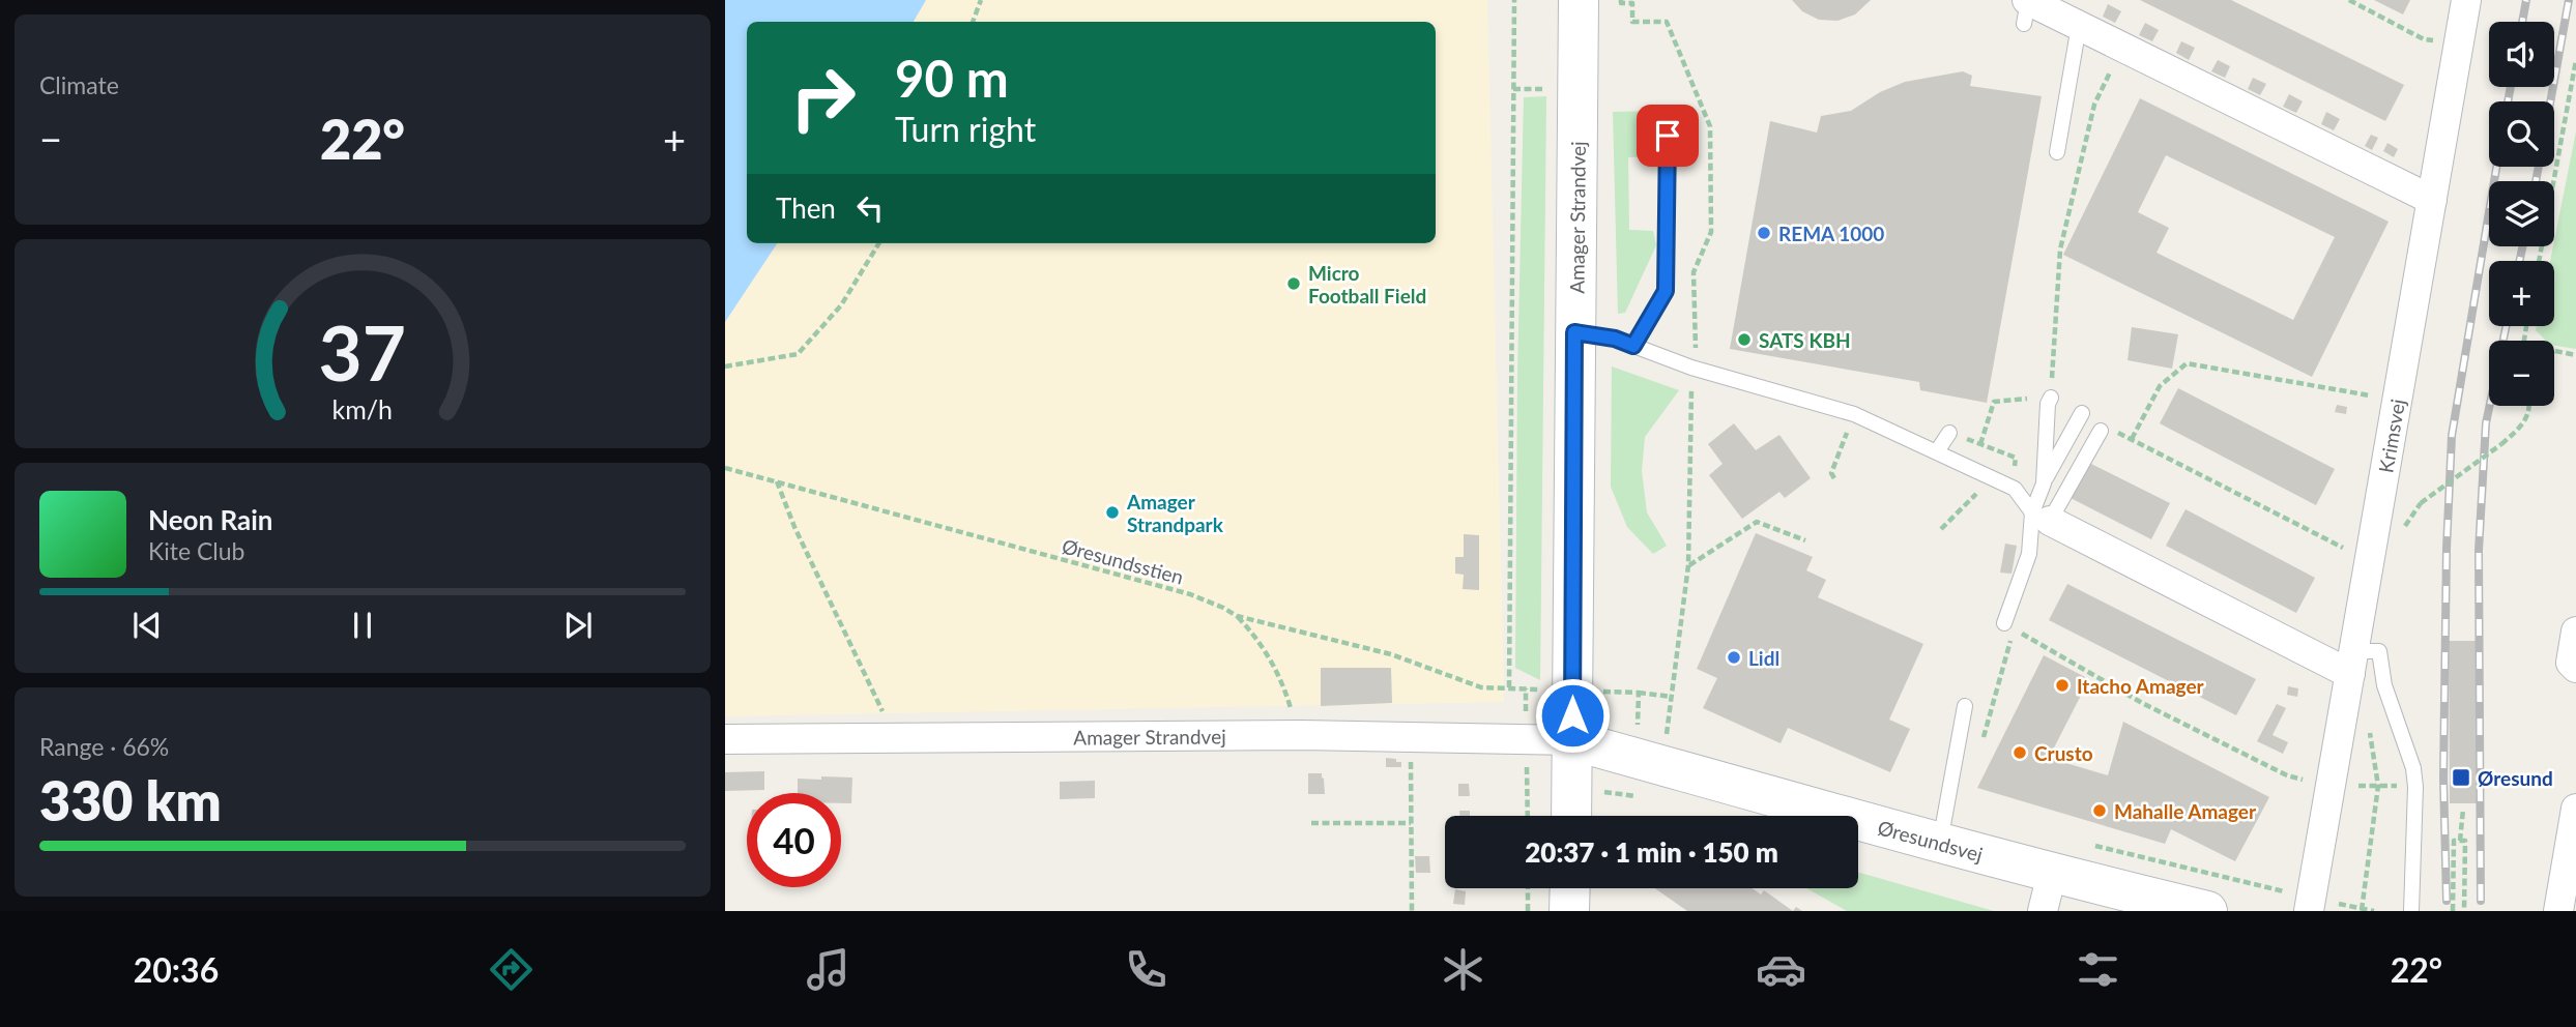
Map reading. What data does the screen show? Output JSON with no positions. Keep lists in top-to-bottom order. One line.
{"streets":{"street":["Amager Strandvej","Krimsvej","Øresundsvej"],"path":["Øresundsstien"]},"crossings":[["Amager Strandvej","Øresundsvej"]],"places":{"other":["REMA 1000","Micro Football Field","SATS KBH","Amager Strandpark","Lidl","Itacho Amager","Crusto","Mahalle Amager"],"transit":["Øresund"]},"page":{"tile":["Climate",["Range · 66%","330 km"]],"map_buttons":["+","−"],"turn":["90 m","Turn right"],"heat":["−","22°","+"],"then":"Then","song":["Neon Rain","Kite Club"],"limit":"40","trip":"20:37 · 1 min · 150 m","tabs":["20:36","22°"],"gauge":["37","km/h"]}}
